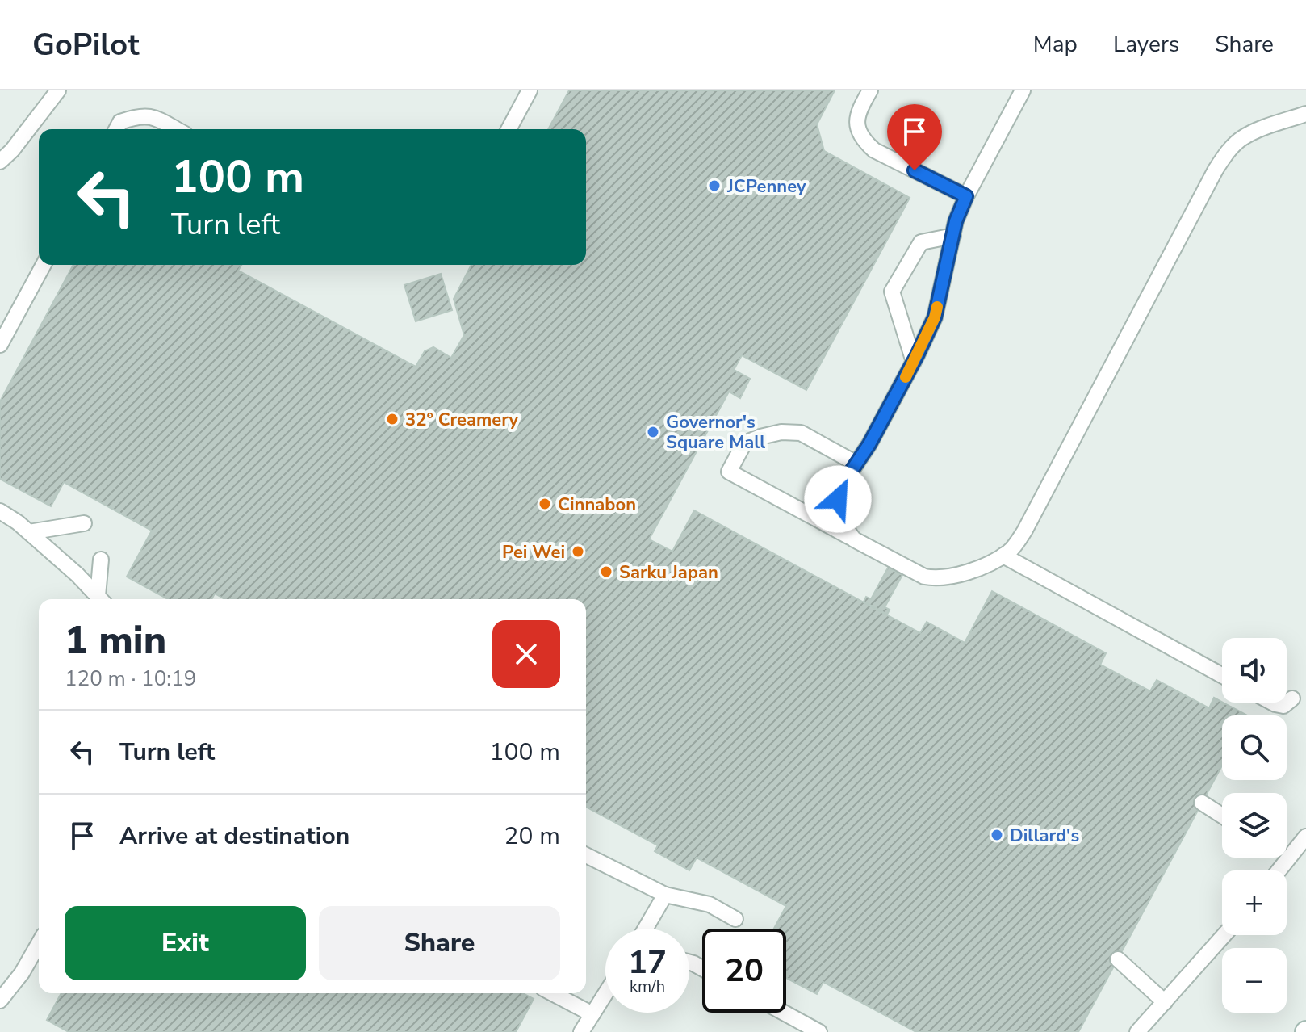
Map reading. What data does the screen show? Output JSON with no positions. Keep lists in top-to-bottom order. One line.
{"places":["JCPenney","32° Creamery","Governor's Square Mall","Cinnabon","Pei Wei","Sarku Japan","Dillard's"],"page":{"header":"GoPilot","nav":["Map","Layers","Share"],"turn":["100 m","Turn left"],"heading":["1 min","120 m · 10:19"],"map_buttons":["+","−"],"list":[{"name":"Turn left","value":"100 m"},{"name":"Arrive at destination","value":"20 m"}],"buttons":["Exit","Share"],"speed":"17 km/h","limit":"20"}}
